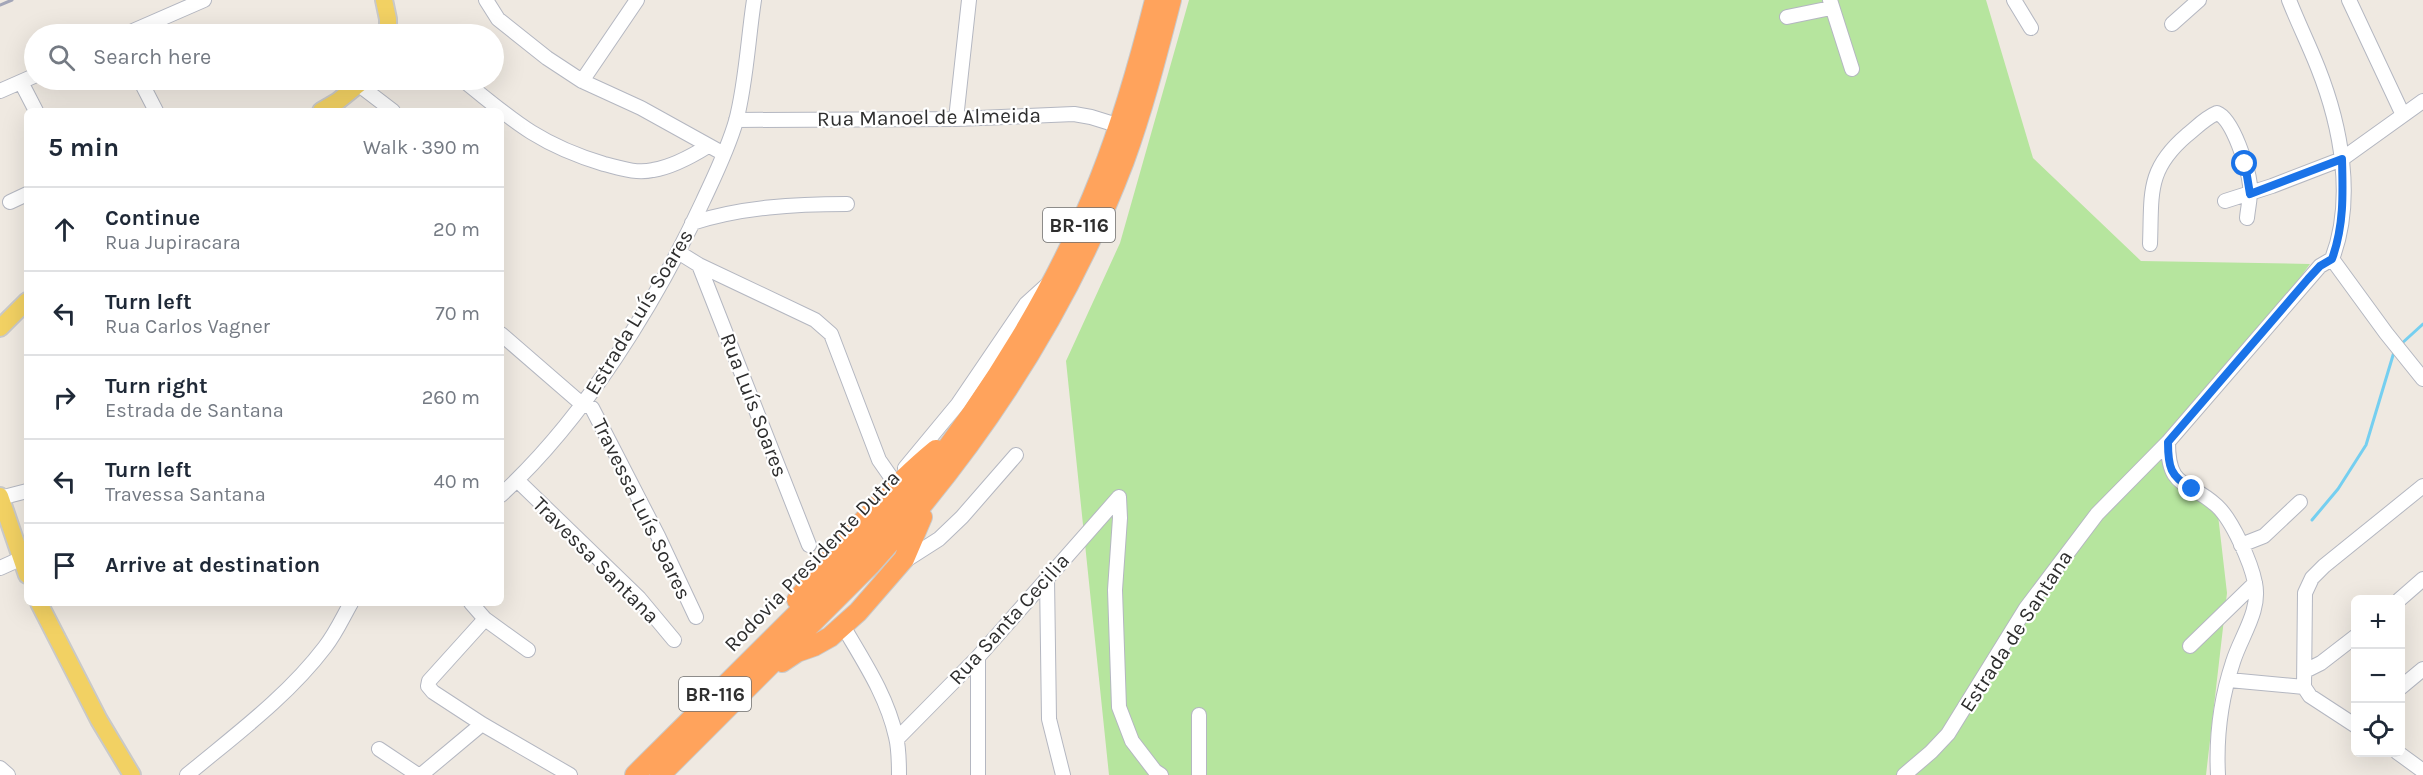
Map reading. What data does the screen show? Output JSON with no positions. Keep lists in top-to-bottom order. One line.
{"streets":{"highway":["BR-116","Rodovia Presidente Dutra"],"street":["Rua Manoel de Almeida","Estrada Luís Soares","Rua Luís Soares","Travessa Luís Soares","Travessa Santana","Rua Santa Cecilia","Estrada de Santana"]},"crossings":[["Rua Manoel de Almeida","Estrada Luís Soares"],["Rua Manoel de Almeida","Rodovia Presidente Dutra"],["Estrada Luís Soares","Travessa Luís Soares"],["Estrada Luís Soares","Travessa Santana"]],"page":{"search":"Search here","heading":["5 min","Walk · 390 m"],"list":[["Continue","Rua Jupiracara","20 m"],["Turn left","Rua Carlos Vagner","70 m"],["Turn right","Estrada de Santana","260 m"],["Turn left","Travessa Santana","40 m"],"Arrive at destination"],"map_buttons":["+","−"]}}
